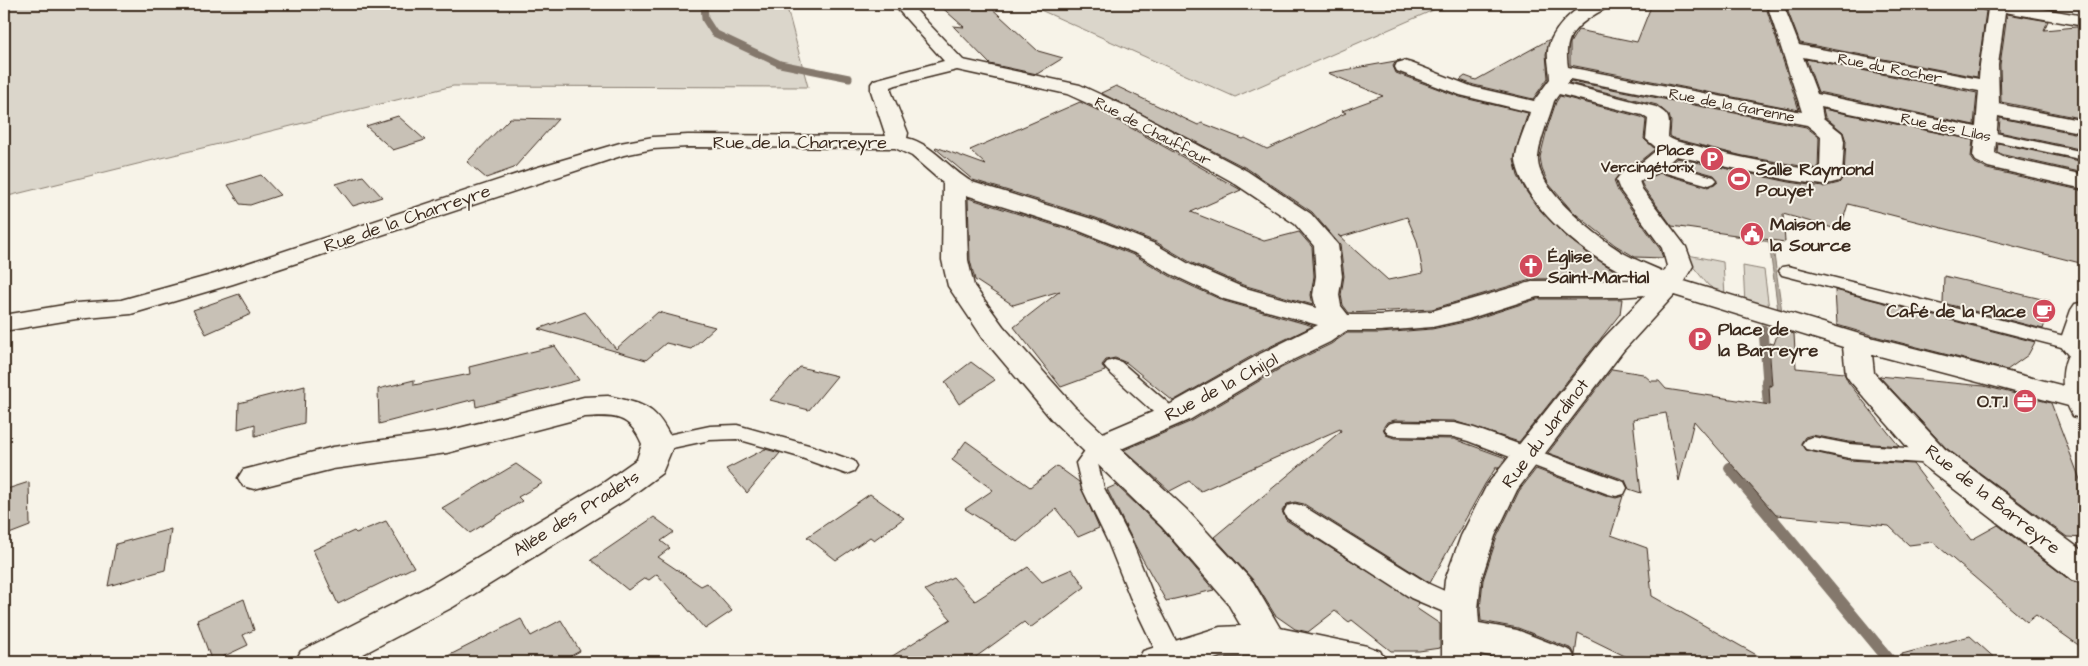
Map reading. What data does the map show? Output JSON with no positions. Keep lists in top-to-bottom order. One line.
{"streets":{"street":["Rue du Rocher","Rue de la Garenne","Rue des Lilas","Rue de Chauffour","Rue de la Charreyre","Rue de la Chijol","Rue du Jardinot","Rue de la Barreyre","Allée des Pradets"]},"crossings":[["Rue du Rocher","Rue de la Garenne"],["Rue de la Garenne","Rue des Lilas"],["Rue de Chauffour","Rue de la Charreyre"],["Rue de Chauffour","Rue de la Chijol"],["Rue de la Charreyre","Rue de la Chijol"],["Rue de la Charreyre","Rue du Jardinot"]],"places":{"parking":["Place Vercingétorix","Place de la Barreyre"],"sports":["Salle Raymond Pouyet"],"public building":["Maison de la Source"],"church":["Église Saint-Martial"],"cafe":["Café de la Place"],"office":["O.T.I"]}}
